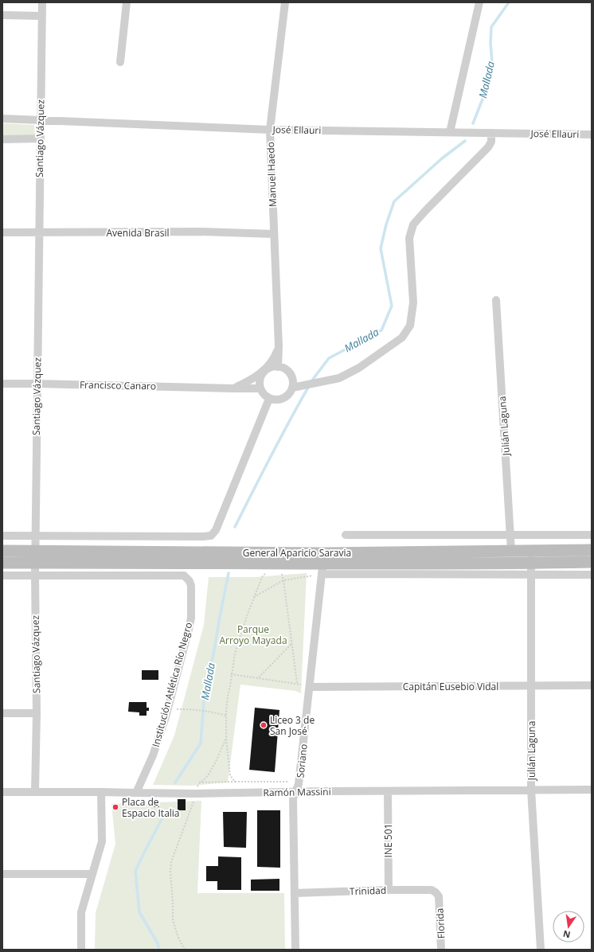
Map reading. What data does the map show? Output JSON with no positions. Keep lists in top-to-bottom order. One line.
{"streets":{"main road":["General Aparicio Saravia"],"street":["José Ellauri","Santiago Vázquez","Manuel Haedo","Avenida Brasil","Francisco Canaro","Julián Laguna","Institución Atlética Río Negro","Capitán Eusebio Vidal","Soriano","Ramón Massini","INE 501","Trinidad","Florida"]},"crossings":[["José Ellauri","Santiago Vázquez"],["José Ellauri","Manuel Haedo"],["Santiago Vázquez","Avenida Brasil"],["Santiago Vázquez","Francisco Canaro"],["Santiago Vázquez","General Aparicio Saravia"],["Santiago Vázquez","Institución Atlética Río Negro"],["Santiago Vázquez","Ramón Massini"],["Manuel Haedo","Avenida Brasil"],["Manuel Haedo","Francisco Canaro"],["Julián Laguna","General Aparicio Saravia"],["Julián Laguna","Capitán Eusebio Vidal"],["Julián Laguna","Ramón Massini"],["General Aparicio Saravia","Soriano"],["Institución Atlética Río Negro","Ramón Massini"],["Capitán Eusebio Vidal","Soriano"],["Soriano","Ramón Massini"],["Soriano","Trinidad"],["Ramón Massini","INE 501"],["INE 501","Trinidad"],["Trinidad","Florida"]],"water":["Mallada"],"parks":["Parque Arroyo Mayada"],"places":["Liceo 3 de San José","Placa de Espacio Italia"],"north":"bottom"}
